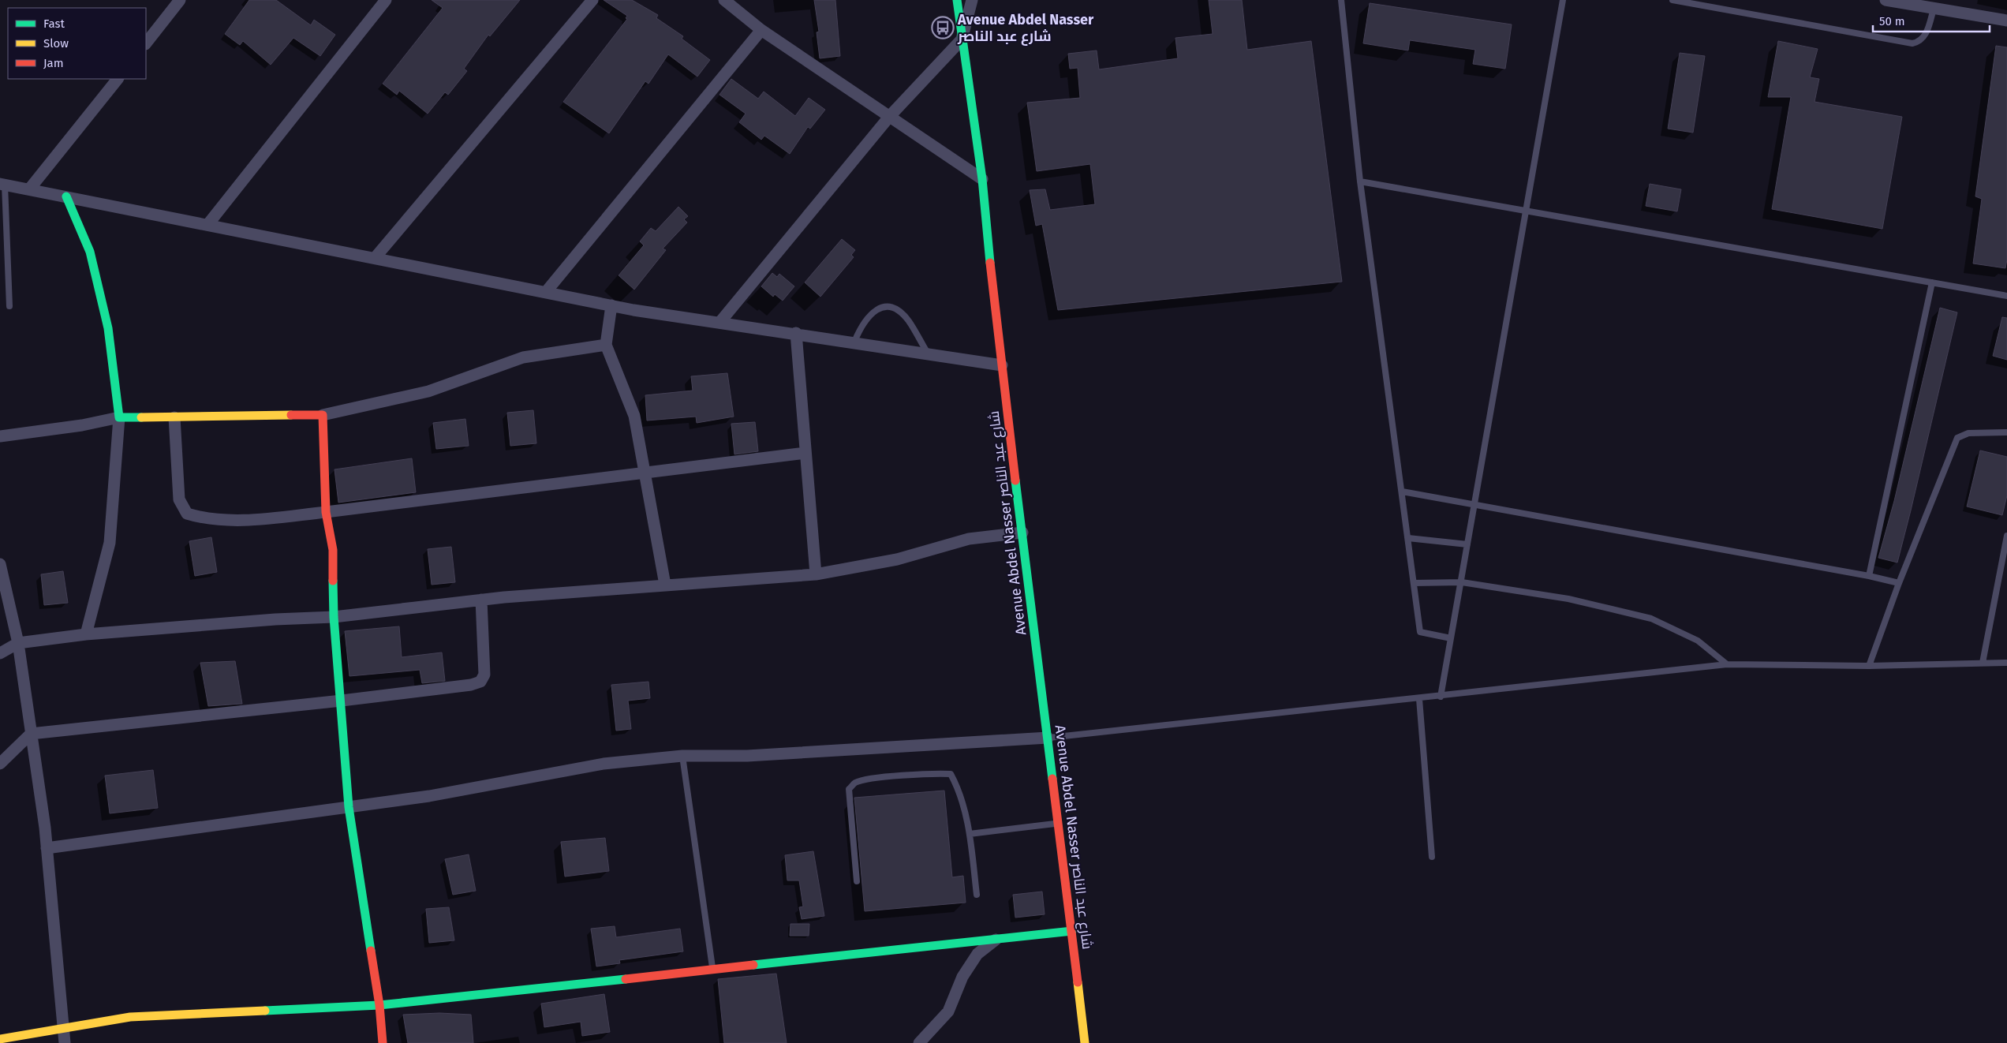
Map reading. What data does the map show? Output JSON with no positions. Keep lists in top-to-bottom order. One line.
{"streets":{"street":["Avenue Abdel Nasser شارع عبد الناصر"]},"places":{"bus stop":["Avenue Abdel Nasser شارع عبد الناصر"]},"legend":["Fast","Slow","Jam"],"scale_bar":"50 m"}
